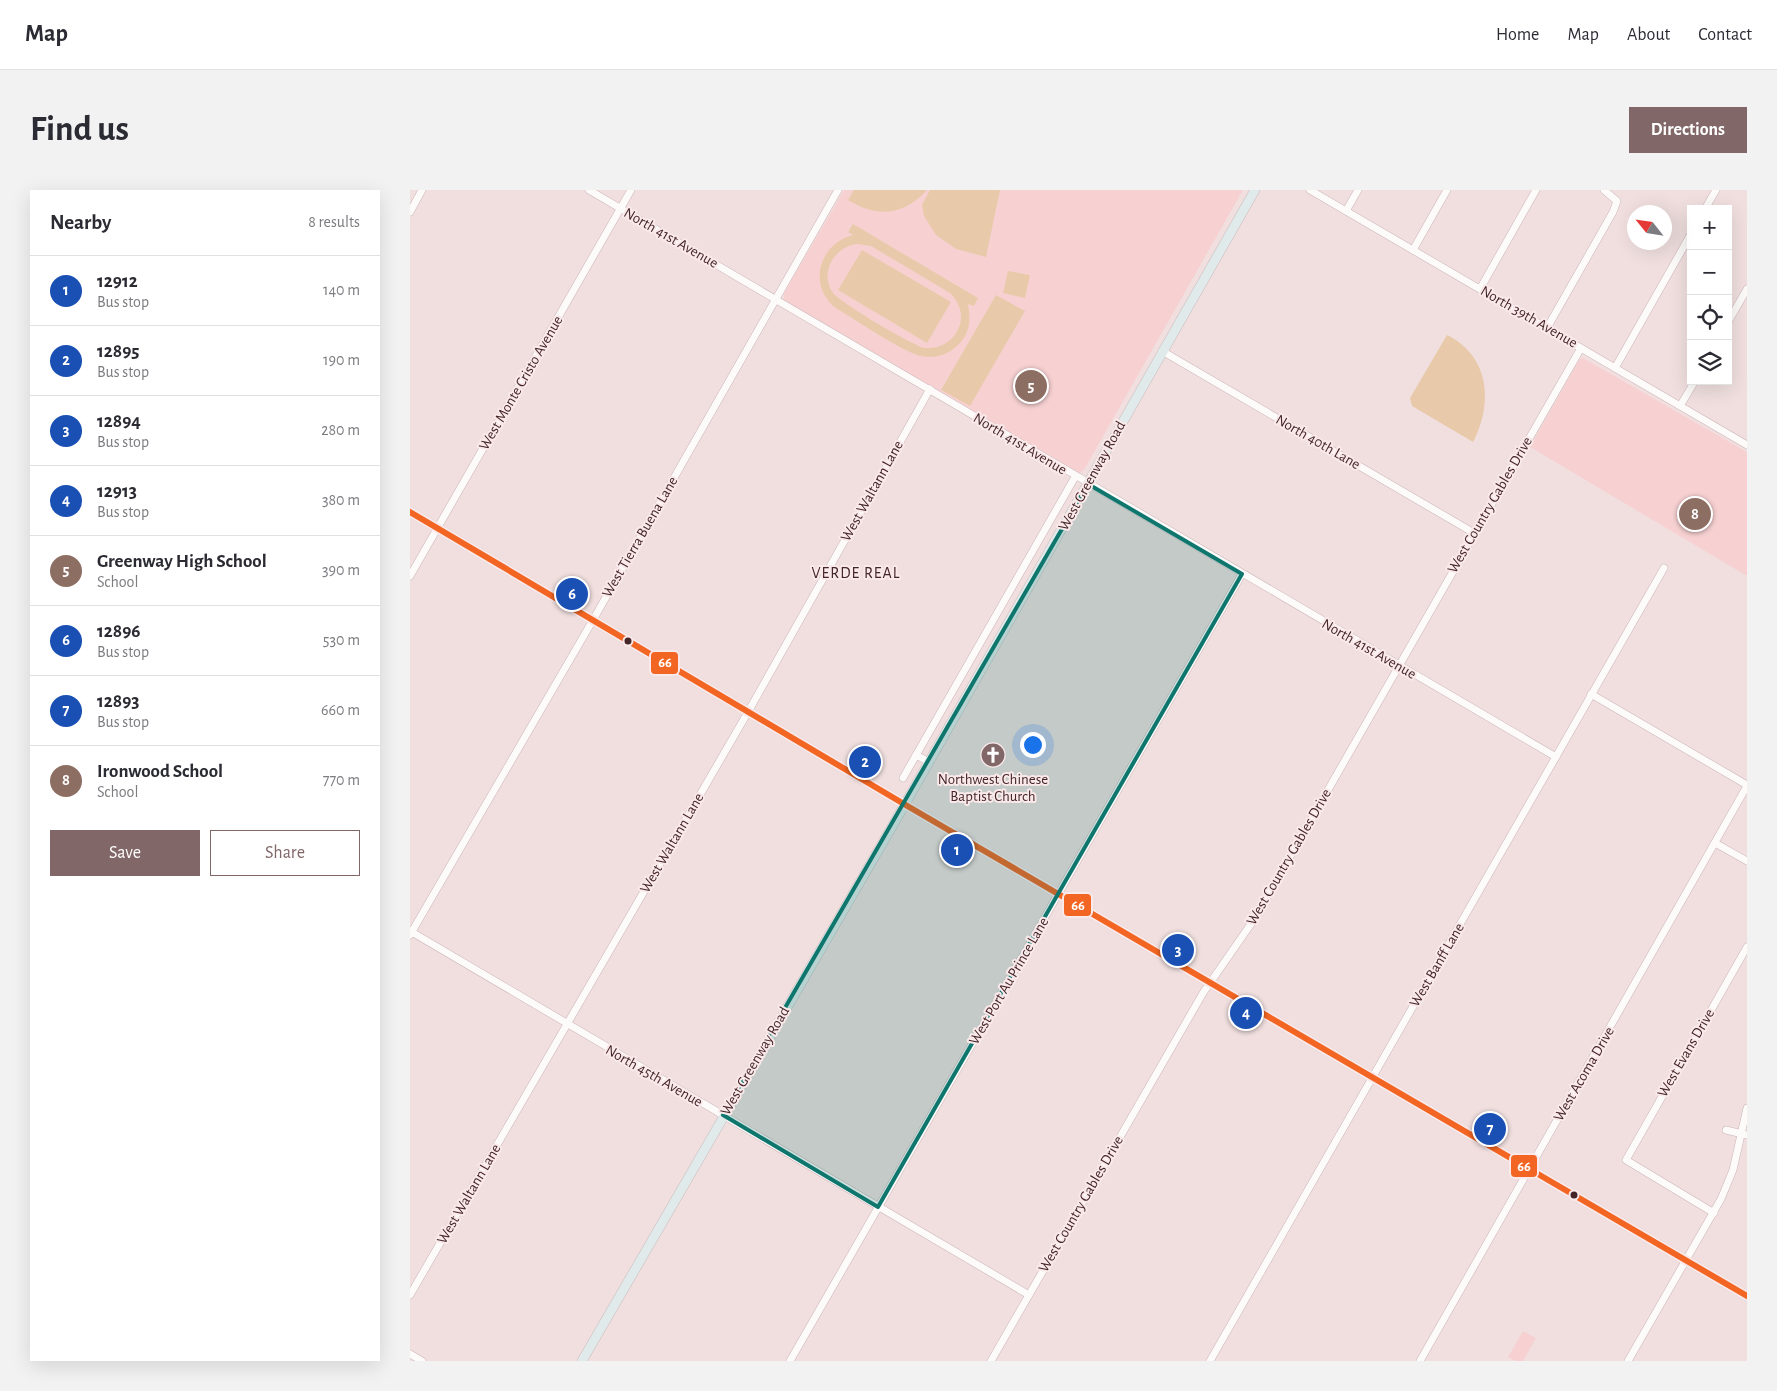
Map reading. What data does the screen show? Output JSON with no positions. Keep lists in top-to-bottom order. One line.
{"streets":{"main road":["West Greenway Road"],"street":["North 41st Avenue","North 39th Avenue","West Monte Cristo Avenue","North 40th Lane","West Waltann Lane","West Country Gables Drive","West Tierra Buena Lane","West Banff Lane","West Port Au Prince Lane","West Evans Drive","West Acoma Drive","North 45th Avenue"]},"crossings":[["North 41st Avenue","West Monte Cristo Avenue"],["North 41st Avenue","West Greenway Road"],["North 41st Avenue","West Waltann Lane"],["North 41st Avenue","West Country Gables Drive"],["North 41st Avenue","West Tierra Buena Lane"],["North 41st Avenue","West Banff Lane"],["North 41st Avenue","West Port Au Prince Lane"],["North 39th Avenue","West Country Gables Drive"],["North 40th Lane","West Greenway Road"],["North 40th Lane","West Country Gables Drive"],["West Greenway Road","North 45th Avenue"],["West Waltann Lane","North 45th Avenue"],["West Country Gables Drive","North 45th Avenue"],["West Tierra Buena Lane","North 45th Avenue"],["West Port Au Prince Lane","North 45th Avenue"]],"districts":["VERDE REAL"],"places":{"church":["Northwest Chinese Baptist Church"]},"lines":["transit line 66"],"north":"top left","page":{"header":"Map","nav":["Home","Map","About","Contact"],"buttons":["Directions",["Save","Share"]],"title":"Find us","heading":["Nearby","8 results"],"map_buttons":["+","−"],"list":[{"mark":"1","name":"12912","note":"Bus stop","value":"140 m"},{"mark":"2","name":"12895","note":"Bus stop","value":"190 m"},{"mark":"3","name":"12894","note":"Bus stop","value":"280 m"},{"mark":"4","name":"12913","note":"Bus stop","value":"380 m"},{"mark":"5","name":"Greenway High School","note":"School","value":"390 m"},{"mark":"6","name":"12896","note":"Bus stop","value":"530 m"},{"mark":"7","name":"12893","note":"Bus stop","value":"660 m"},{"mark":"8","name":"Ironwood School","note":"School","value":"770 m"}],"pins":["5","8","6","2","1","3","4","7"]}}
